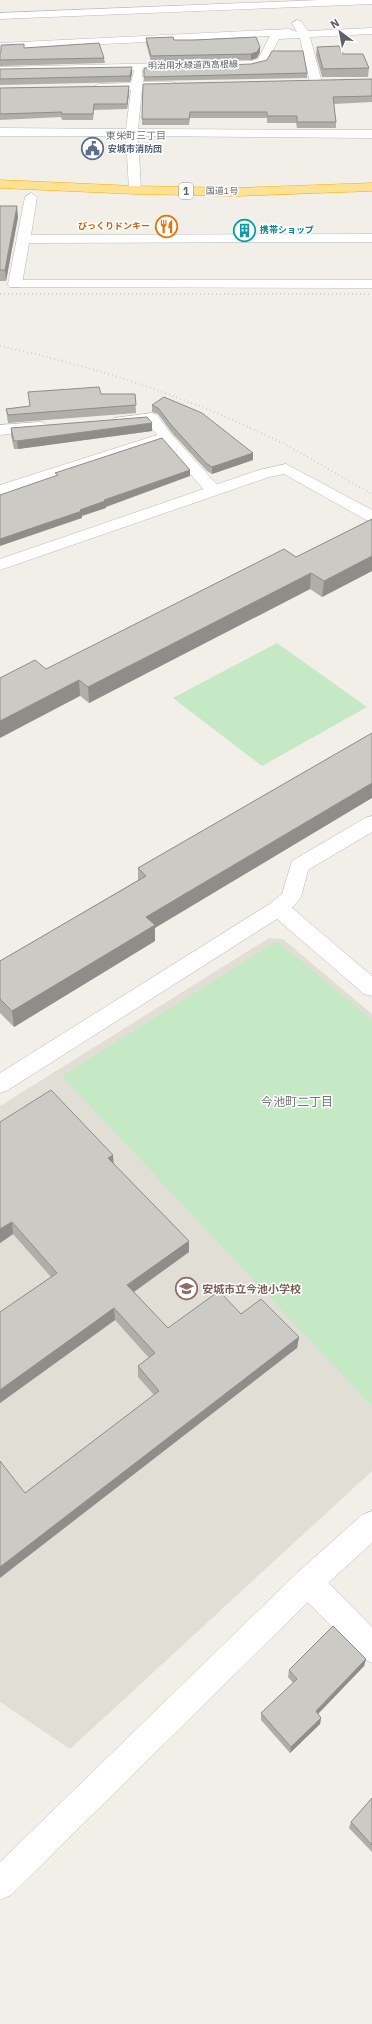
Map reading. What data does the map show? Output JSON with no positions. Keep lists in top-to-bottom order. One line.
{"streets":{"highway":["1","国道1号"],"street":["明治用水緑道西高根線"]},"districts":["東栄町三丁目","今池町二丁目"],"places":{"public building":["安城市消防団"],"restaurant":["びっくりドンキー"],"building":["携帯ショップ"],"school or university":["安城市立今池小学校"]},"north":"top left"}
